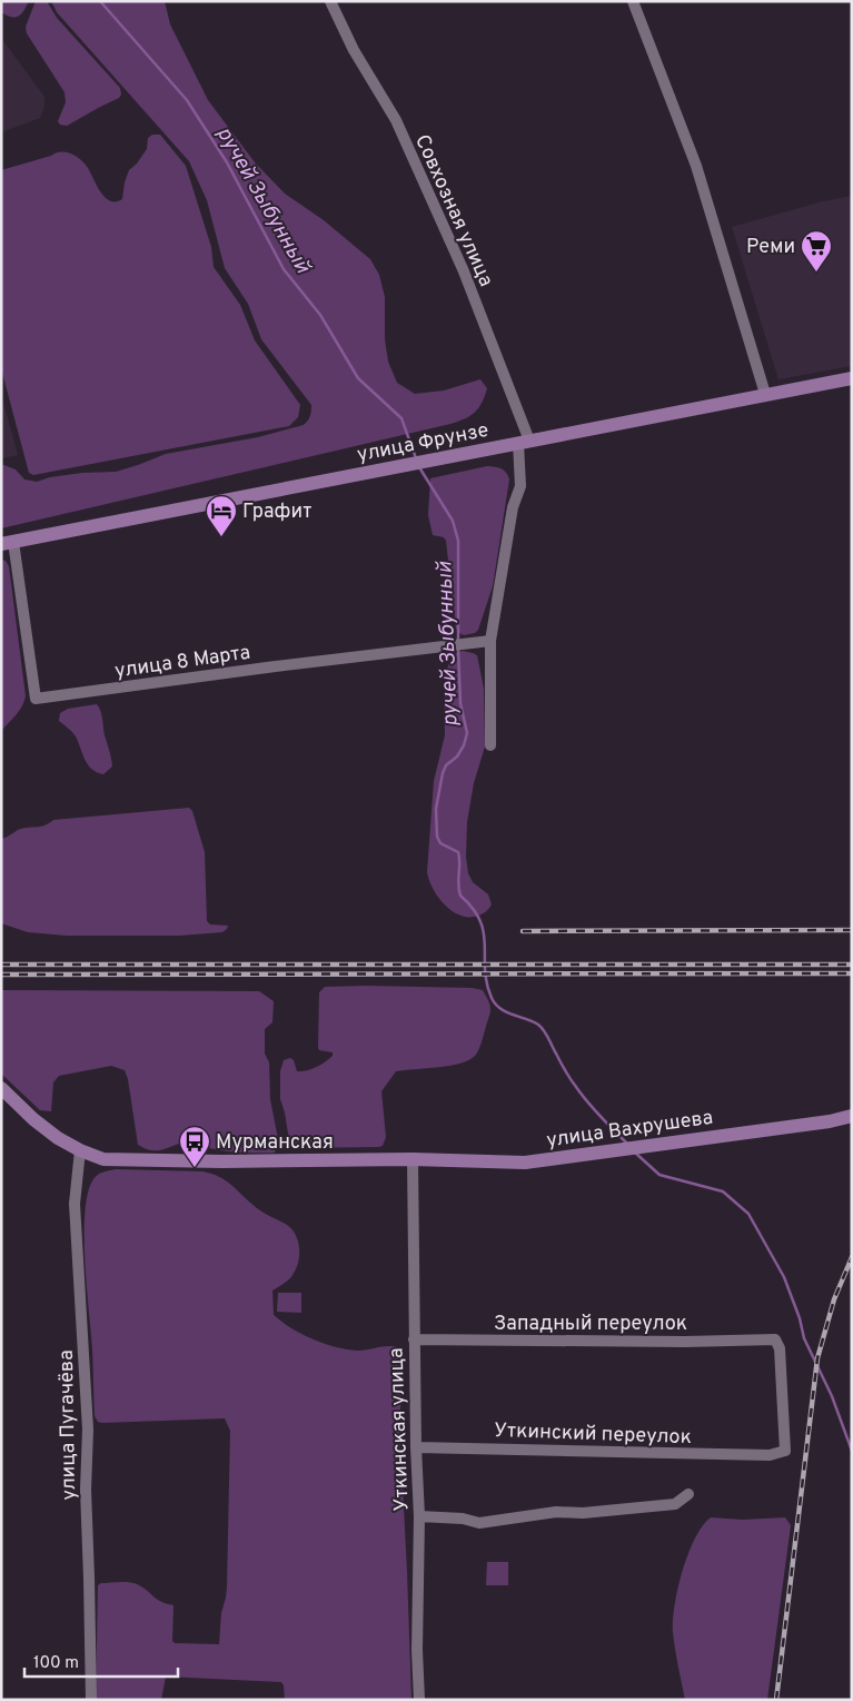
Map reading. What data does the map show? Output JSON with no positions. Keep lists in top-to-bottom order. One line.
{"streets":{"main road":["улица Фрунзе","улица Вахрушева"],"street":["Совхозная улица","улица 8 Марта","Западный переулок","улица Пугачёва","Уткинская улица","Уткинский переулок"]},"crossings":[["Совхозная улица","улица Фрунзе"],["улица Фрунзе","улица 8 Марта"],["улица Вахрушева","улица Пугачёва"],["улица Вахрушева","Уткинская улица"],["Западный переулок","Уткинская улица"],["Западный переулок","Уткинский переулок"],["Уткинская улица","Уткинский переулок"]],"water":["ручей Зыбунный"],"places":{"supermarket":["Реми"],"hotel":["Графит"],"bus stop":["Мурманская"]},"scale_bar":"100 m"}
